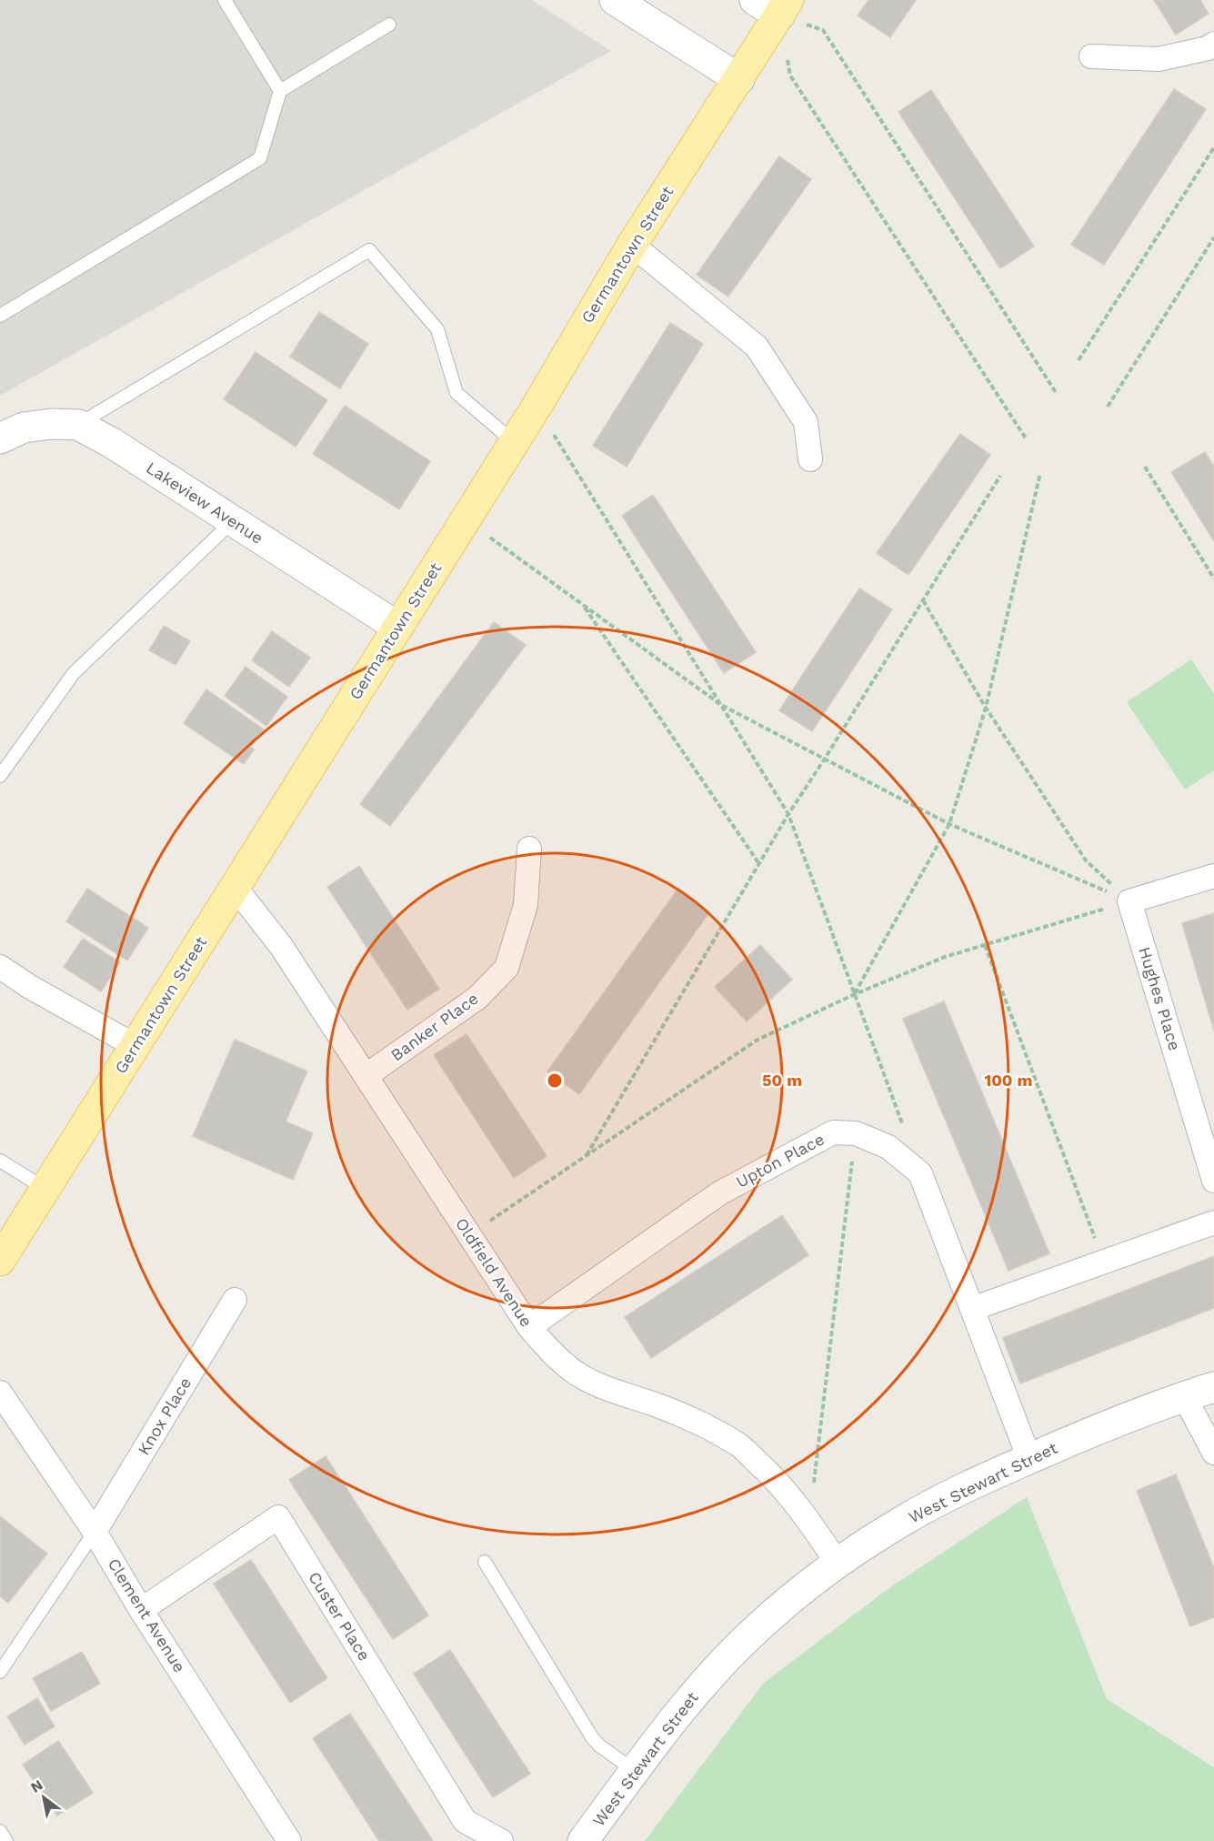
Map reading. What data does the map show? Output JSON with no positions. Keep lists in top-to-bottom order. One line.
{"streets":{"main road":["Germantown Street"],"street":["Lakeview Avenue","Hughes Place","Banker Place","Upton Place","Oldfield Avenue","Knox Place","West Stewart Street","Clement Avenue","Custer Place"]},"crossings":[["Germantown Street","Lakeview Avenue"],["Germantown Street","Oldfield Avenue"],["Banker Place","Oldfield Avenue"],["Upton Place","Oldfield Avenue"],["Upton Place","West Stewart Street"],["Oldfield Avenue","West Stewart Street"],["Knox Place","Clement Avenue"],["Clement Avenue","Custer Place"]],"north":"top left","rings":["50 m","100 m"]}
